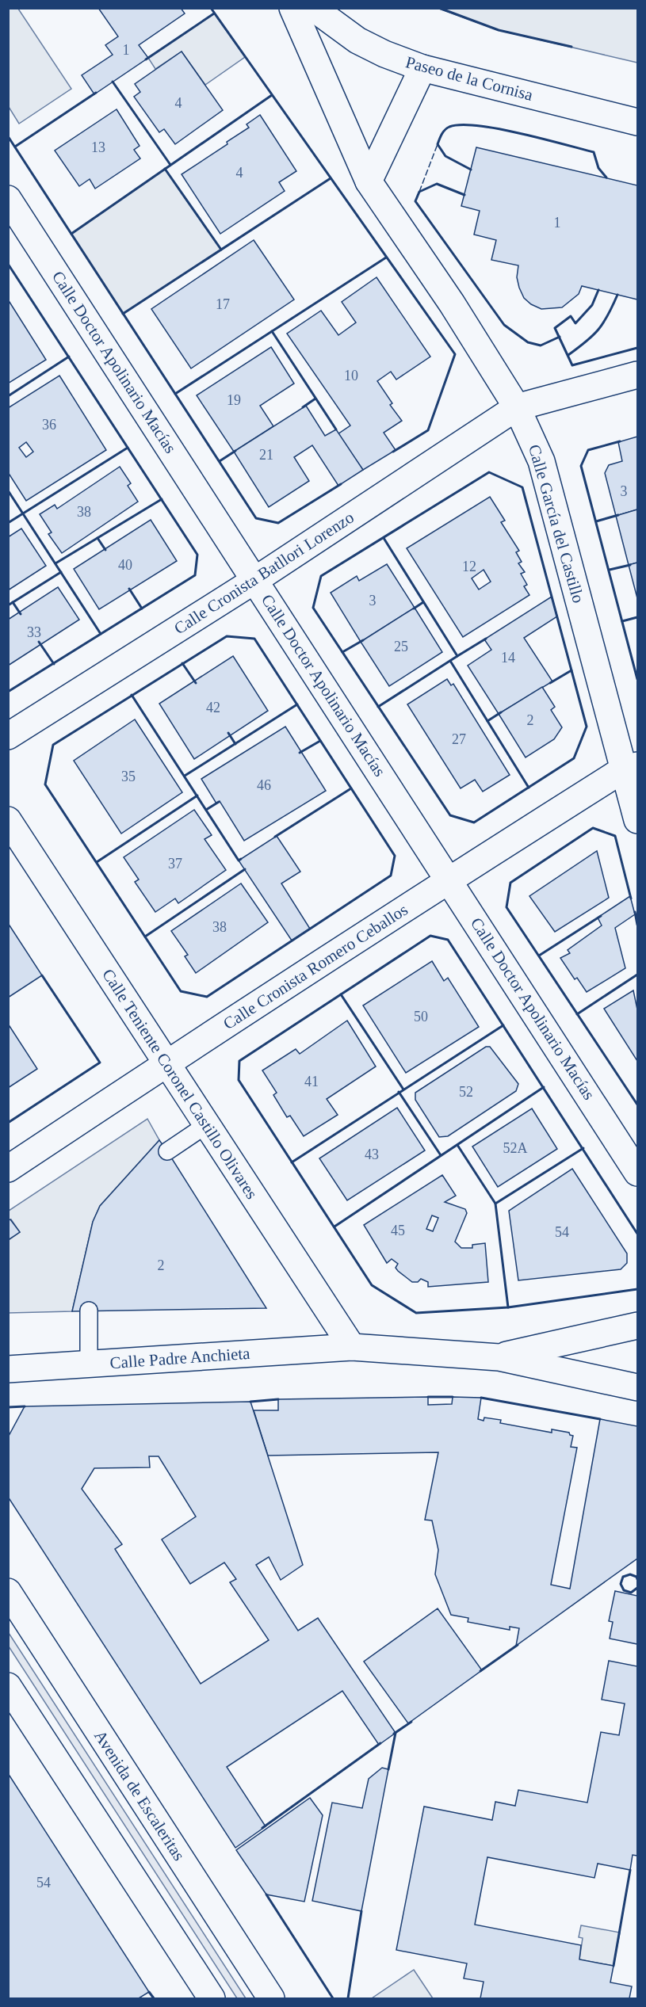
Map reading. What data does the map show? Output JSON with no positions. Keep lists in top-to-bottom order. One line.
{"streets":{"street":["Paseo de la Cornisa","Calle Doctor Apolinario Macías","Calle García del Castillo","Calle Cronista Batllori Lorenzo","Calle Cronista Romero Ceballos","Calle Teniente Coronel Castillo Olivares","Calle Padre Anchieta","Avenida de Escaleritas"]},"crossings":[["Calle Doctor Apolinario Macías","Calle Cronista Batllori Lorenzo"],["Calle Doctor Apolinario Macías","Calle Cronista Romero Ceballos"],["Calle García del Castillo","Calle Cronista Batllori Lorenzo"],["Calle García del Castillo","Calle Cronista Romero Ceballos"],["Calle Cronista Romero Ceballos","Calle Teniente Coronel Castillo Olivares"],["Calle Teniente Coronel Castillo Olivares","Calle Padre Anchieta"]],"house_numbers":["1","4","13","4","1","17","10","19","36","21","3","38","40","12","3","33","25","14","42","2","27","35","46","37","38","50","41","52","52A","43","45","54","2","54"]}
